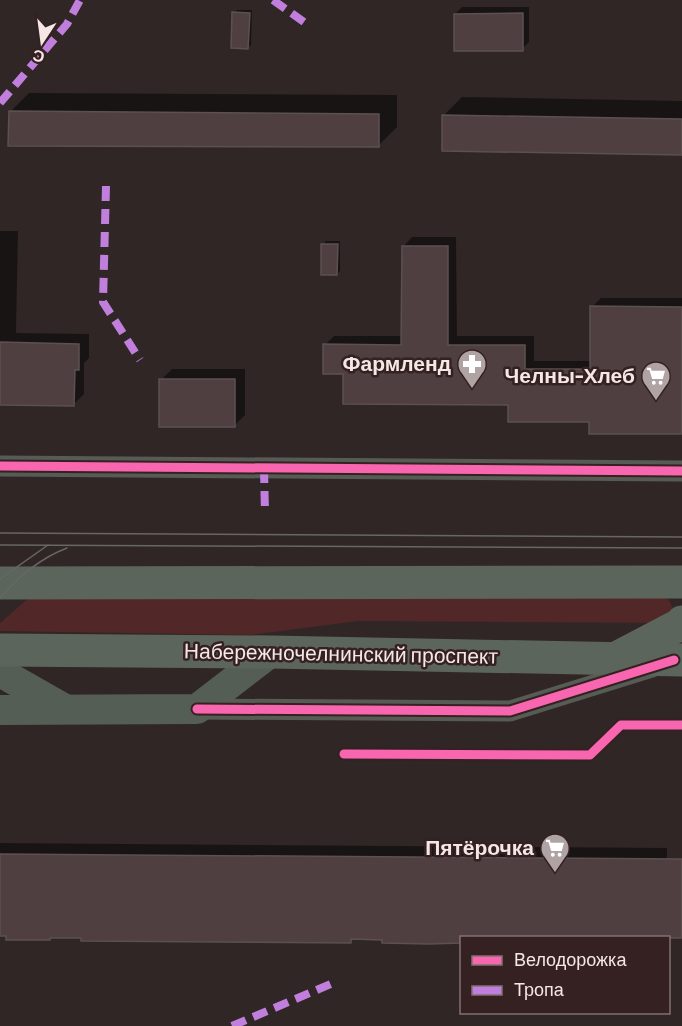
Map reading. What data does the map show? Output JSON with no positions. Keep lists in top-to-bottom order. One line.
{"streets":{"main road":["Набережночелнинский проспект"]},"places":{"pharmacy":["Фармленд"],"supermarket":["Челны-Хлеб","Пятёрочка"]},"legend":["Велодорожка","Тропа"],"north":"bottom"}
